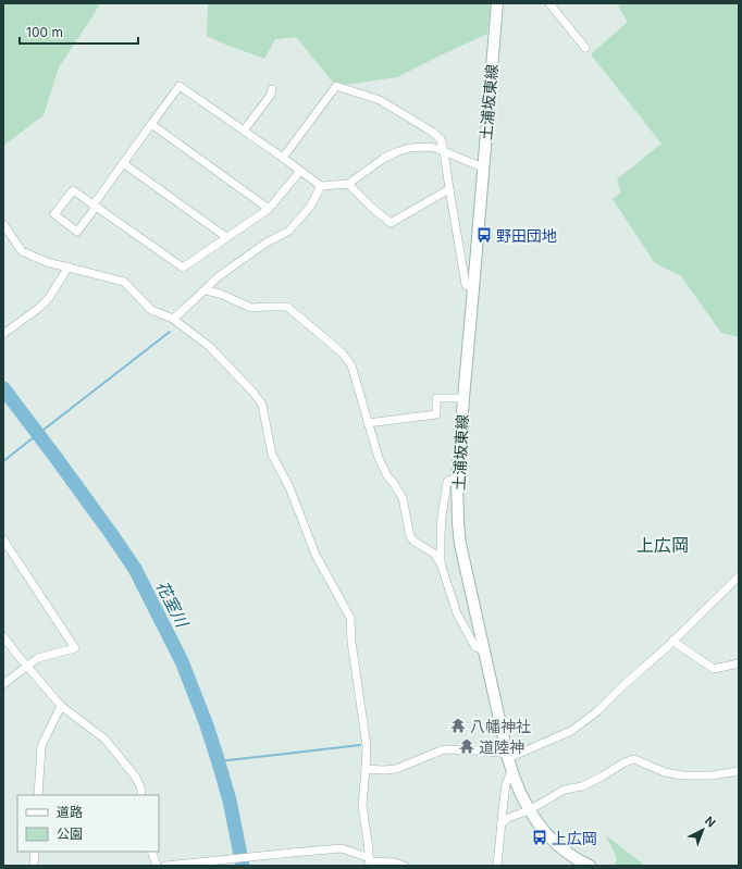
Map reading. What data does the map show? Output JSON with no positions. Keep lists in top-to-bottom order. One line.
{"streets":{"main road":["土浦坂東線"]},"districts":["上広岡"],"water":["花室川"],"places":{"bus stop":["野田団地","上広岡"],"temple":["八幡神社","道陸神"]},"legend":["道路","公園"],"scale_bar":"100 m","north":"top right"}
